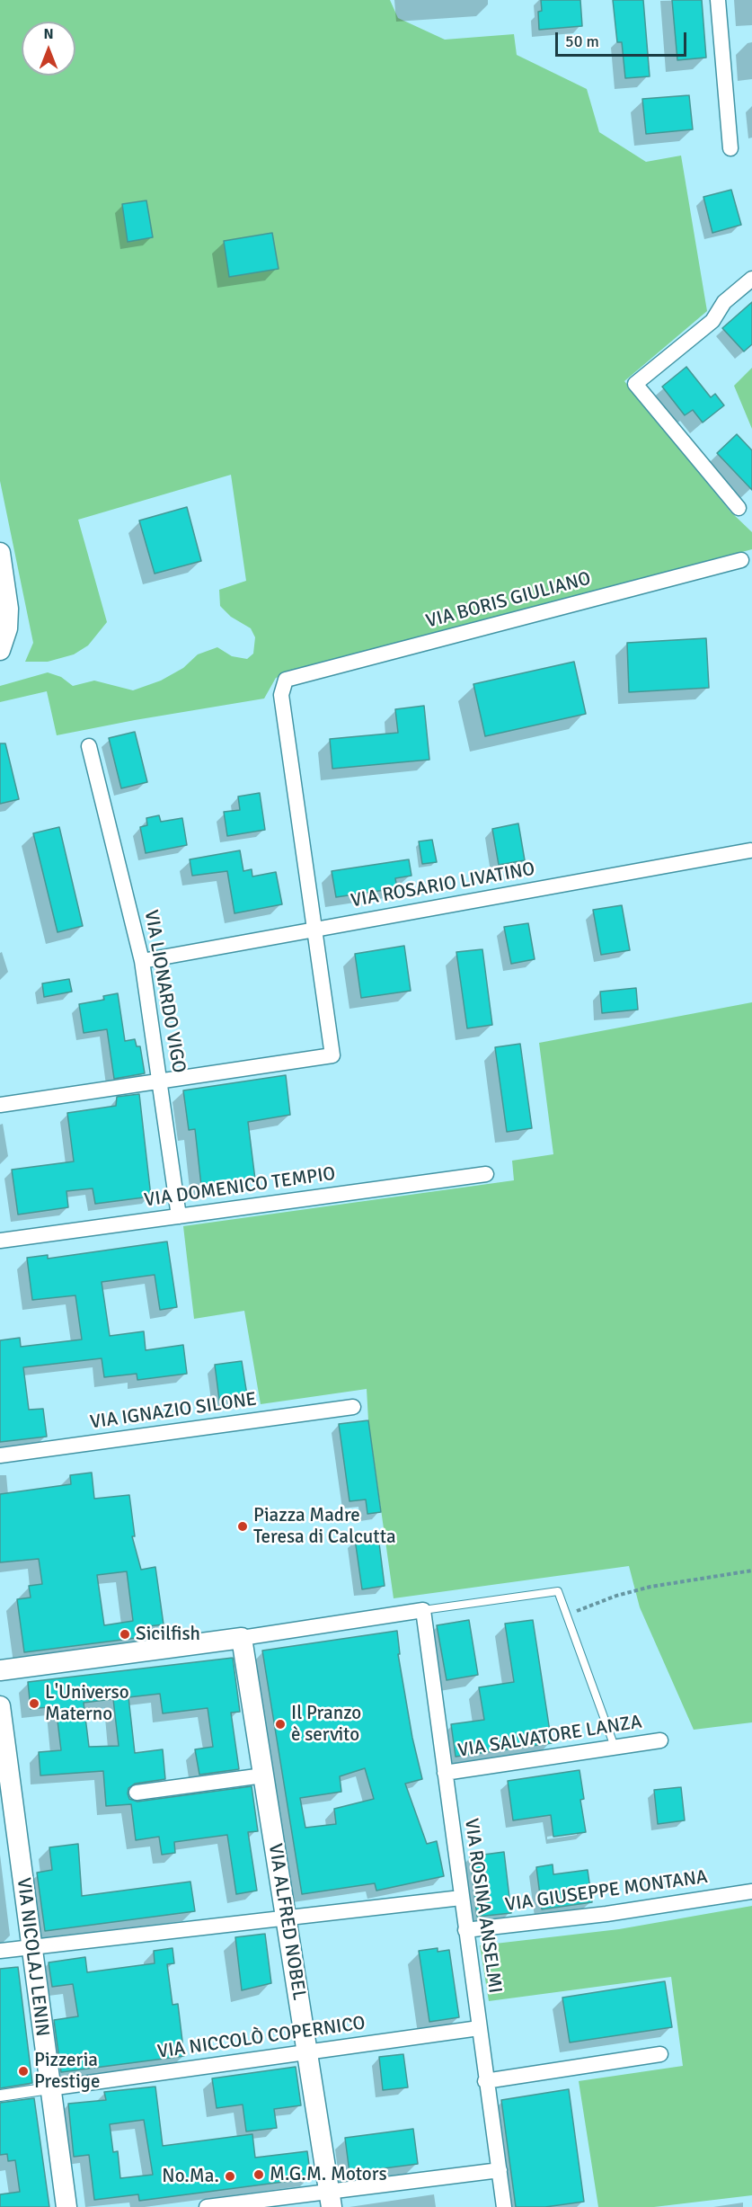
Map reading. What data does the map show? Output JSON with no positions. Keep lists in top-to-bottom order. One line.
{"streets":{"main road":["VIA ALFRED NOBEL","VIA NICOLAJ LENIN"],"street":["VIA BORIS GIULIANO","VIA ROSARIO LIVATINO","VIA LIONARDO VIGO","VIA DOMENICO TEMPIO","VIA IGNAZIO SILONE","VIA SALVATORE LANZA","VIA GIUSEPPE MONTANA","VIA ROSINA ANSELMI","VIA NICCOLÒ COPERNICO"]},"crossings":[["VIA BORIS GIULIANO","VIA ROSARIO LIVATINO"],["VIA ROSARIO LIVATINO","VIA LIONARDO VIGO"],["VIA LIONARDO VIGO","VIA DOMENICO TEMPIO"],["VIA SALVATORE LANZA","VIA ROSINA ANSELMI"],["VIA GIUSEPPE MONTANA","VIA ROSINA ANSELMI"],["VIA ROSINA ANSELMI","VIA NICCOLÒ COPERNICO"],["VIA ALFRED NOBEL","VIA NICCOLÒ COPERNICO"],["VIA NICOLAJ LENIN","VIA NICCOLÒ COPERNICO"]],"places":["Piazza Madre Teresa di Calcutta","Sicilfish","L'Universo Materno","Il Pranzo è servito","Pizzeria Prestige","M.G.M. Motors","No.Ma."],"scale_bar":"50 m","north":"top"}
